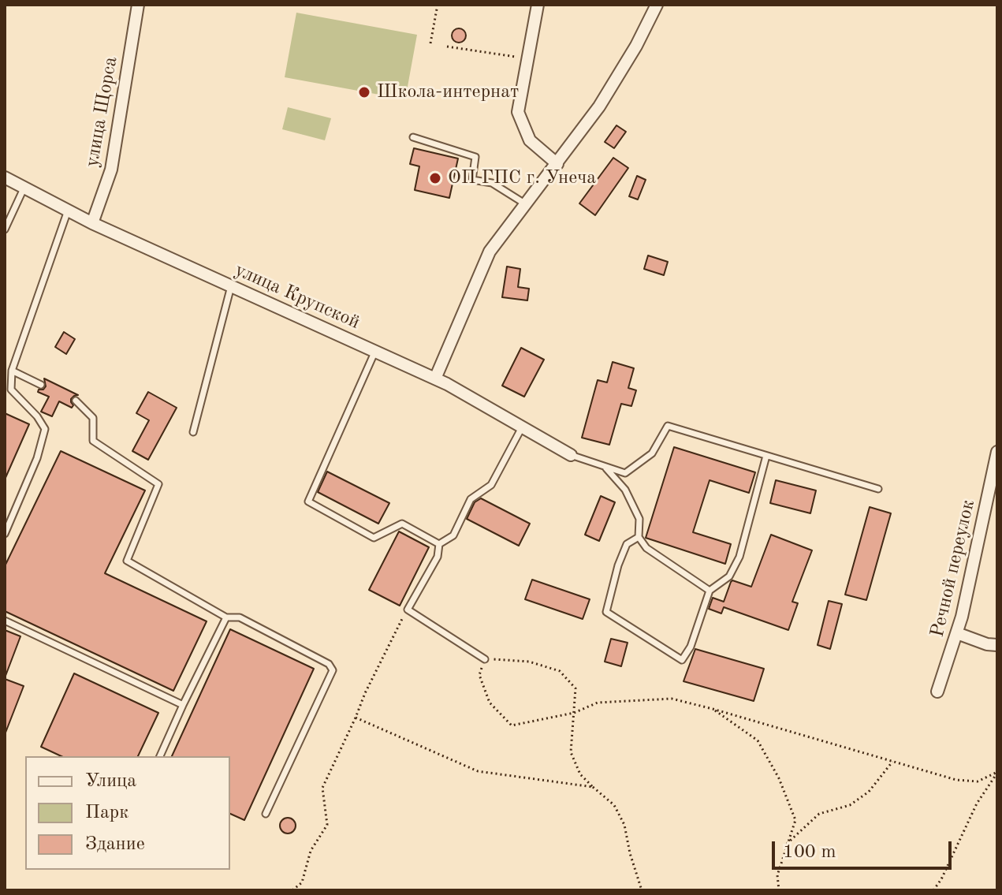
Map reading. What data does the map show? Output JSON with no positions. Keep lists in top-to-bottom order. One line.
{"streets":{"street":["улица Щорса","улица Крупской","Речной переулок"]},"crossings":[["улица Щорса","улица Крупской"]],"places":["Школа-интернат","ОП ГПС г. Унеча"],"legend":["Улица","Парк","Здание"],"scale_bar":"100 m"}
